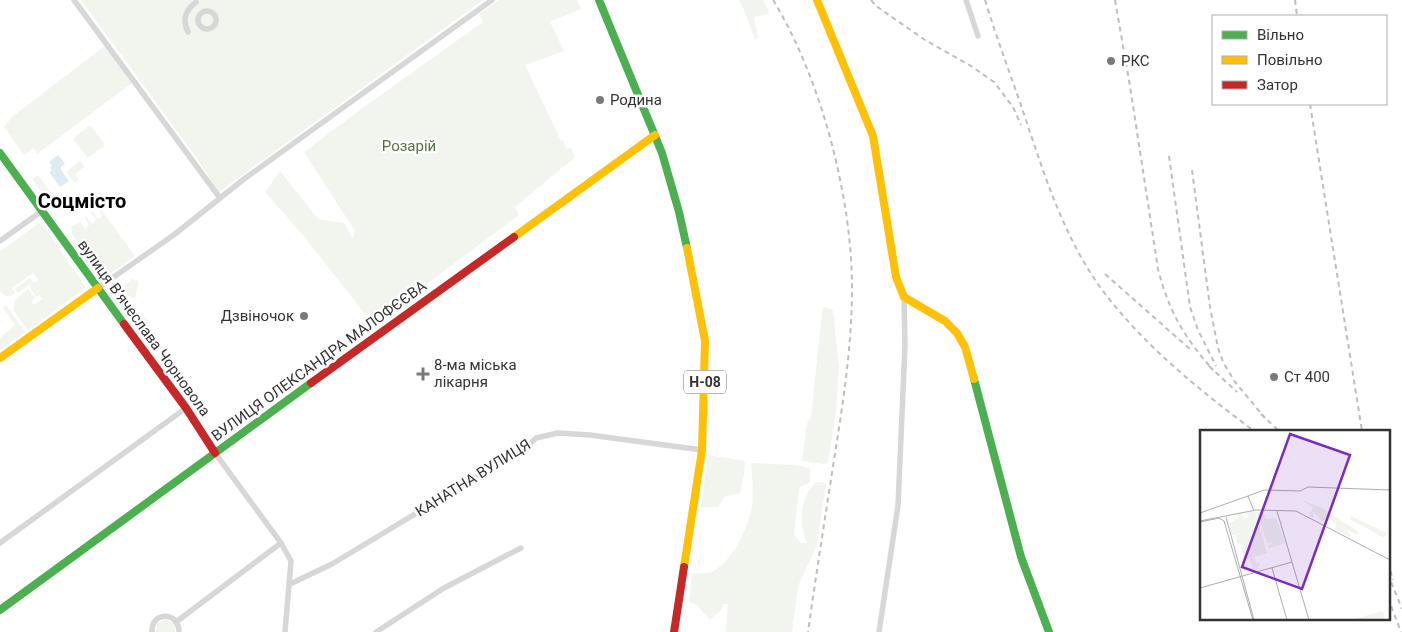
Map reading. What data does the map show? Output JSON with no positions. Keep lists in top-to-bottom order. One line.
{"streets":{"street":["вулиця Вʼячеслава Чорновола","ВУЛИЦЯ ОЛЕКСАНДРА МАЛОФЄЄВА","Н-08","КАНАТНА ВУЛИЦЯ"]},"crossings":[["вулиця Вʼячеслава Чорновола","ВУЛИЦЯ ОЛЕКСАНДРА МАЛОФЄЄВА"],["вулиця Вʼячеслава Чорновола","КАНАТНА ВУЛИЦЯ"],["ВУЛИЦЯ ОЛЕКСАНДРА МАЛОФЄЄВА","Н-08"],["Н-08","КАНАТНА ВУЛИЦЯ"]],"districts":["Соцмісто"],"parks":["Розарій"],"places":{"other":["РКС","Родина","Дзвіночок","Ст 400"],"health":["8-ма міська лікарня"]},"legend":["Вільно","Повільно","Затор"]}
